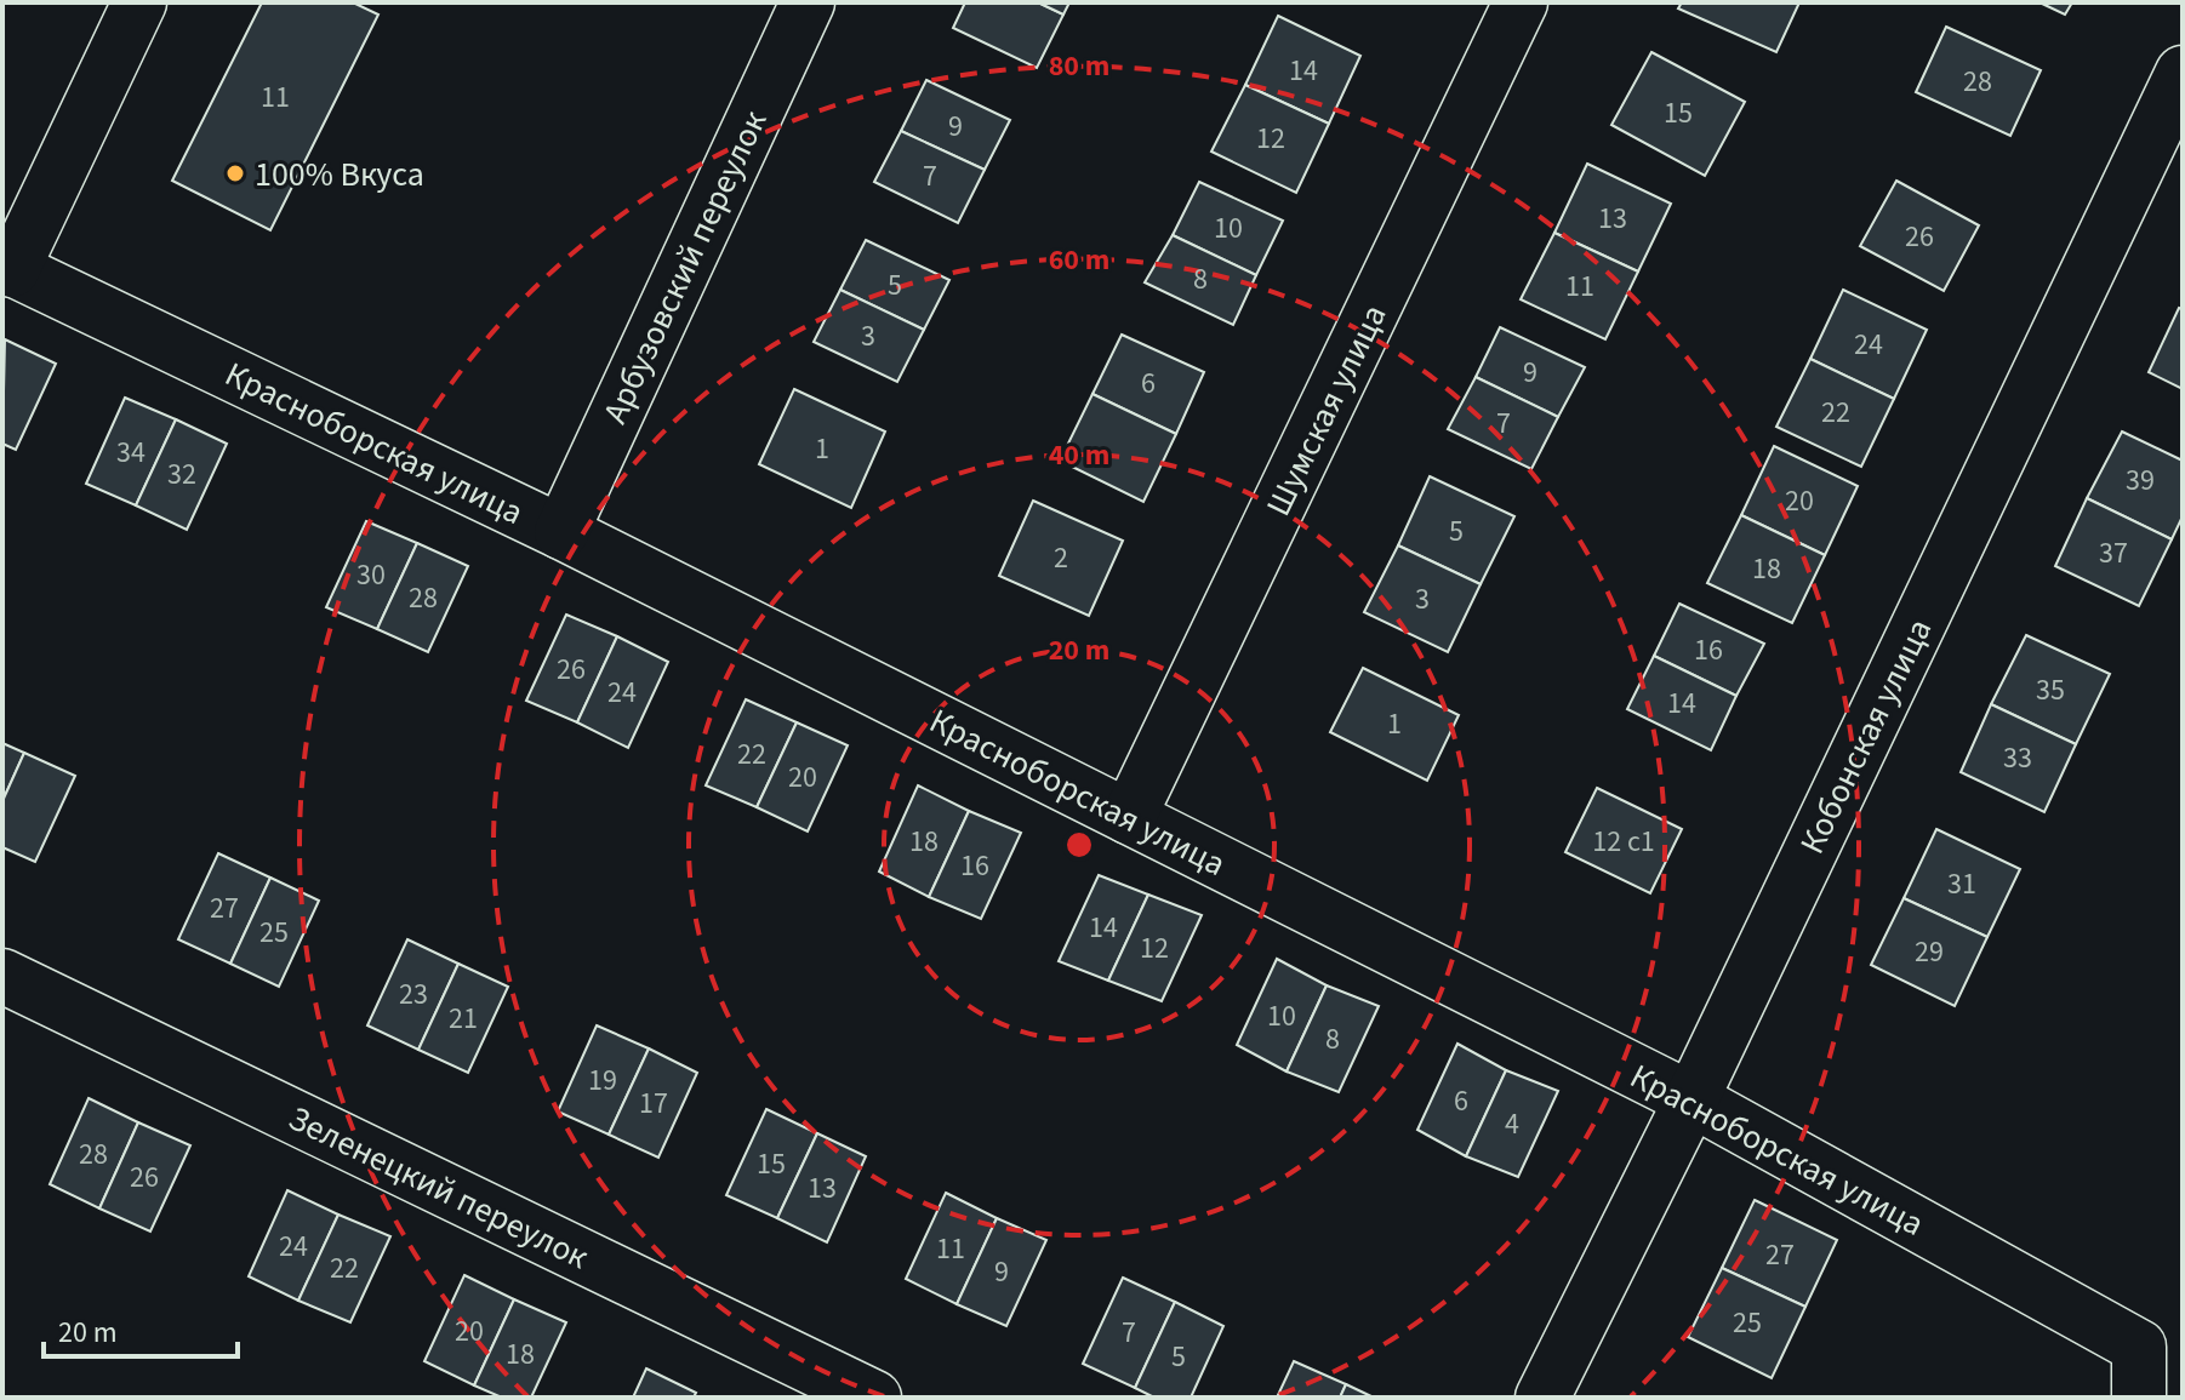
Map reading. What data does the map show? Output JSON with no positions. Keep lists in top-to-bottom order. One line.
{"streets":{"street":["Арбузовский переулок","Шумская улица","Красноборская улица","Кобонская улица","Зеленецкий переулок"]},"crossings":[["Арбузовский переулок","Красноборская улица"],["Шумская улица","Красноборская улица"],["Красноборская улица","Кобонская улица"]],"places":["100% Вкуса"],"house_numbers":["14","28","11","15","9","12","7","13","10","26","8","5","11","3","24","9","6","22","7","1","34","32","39","20","5","37","2","18","30","28","3","16","26","35","24","14","1","22","33","20","18","12 с1","16","31","27","14","25","12","29","23","10","21","8","19","6","17","4","28","15","26","13","24","11","27","22","9","25","20","7","18","5"],"scale_bar":"20 m","rings":["80 m","60 m","40 m","20 m"]}
